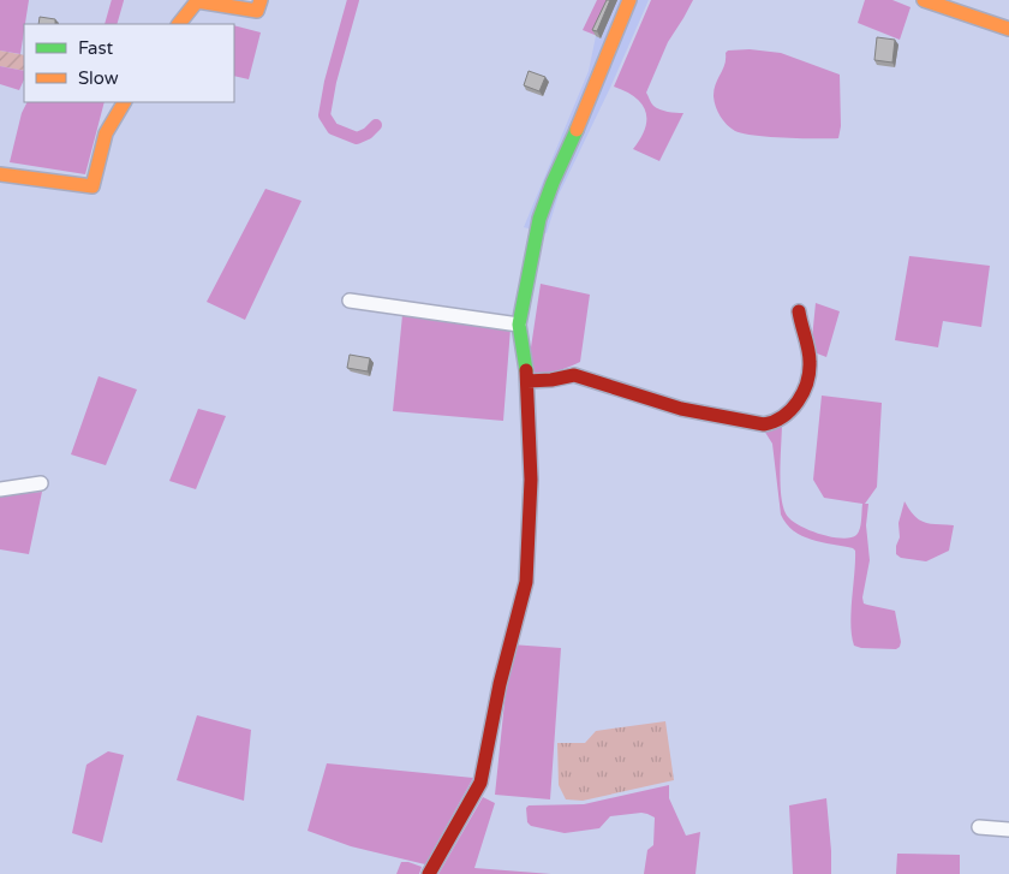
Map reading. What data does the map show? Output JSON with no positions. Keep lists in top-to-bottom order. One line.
{"legend":["Fast","Slow"]}
